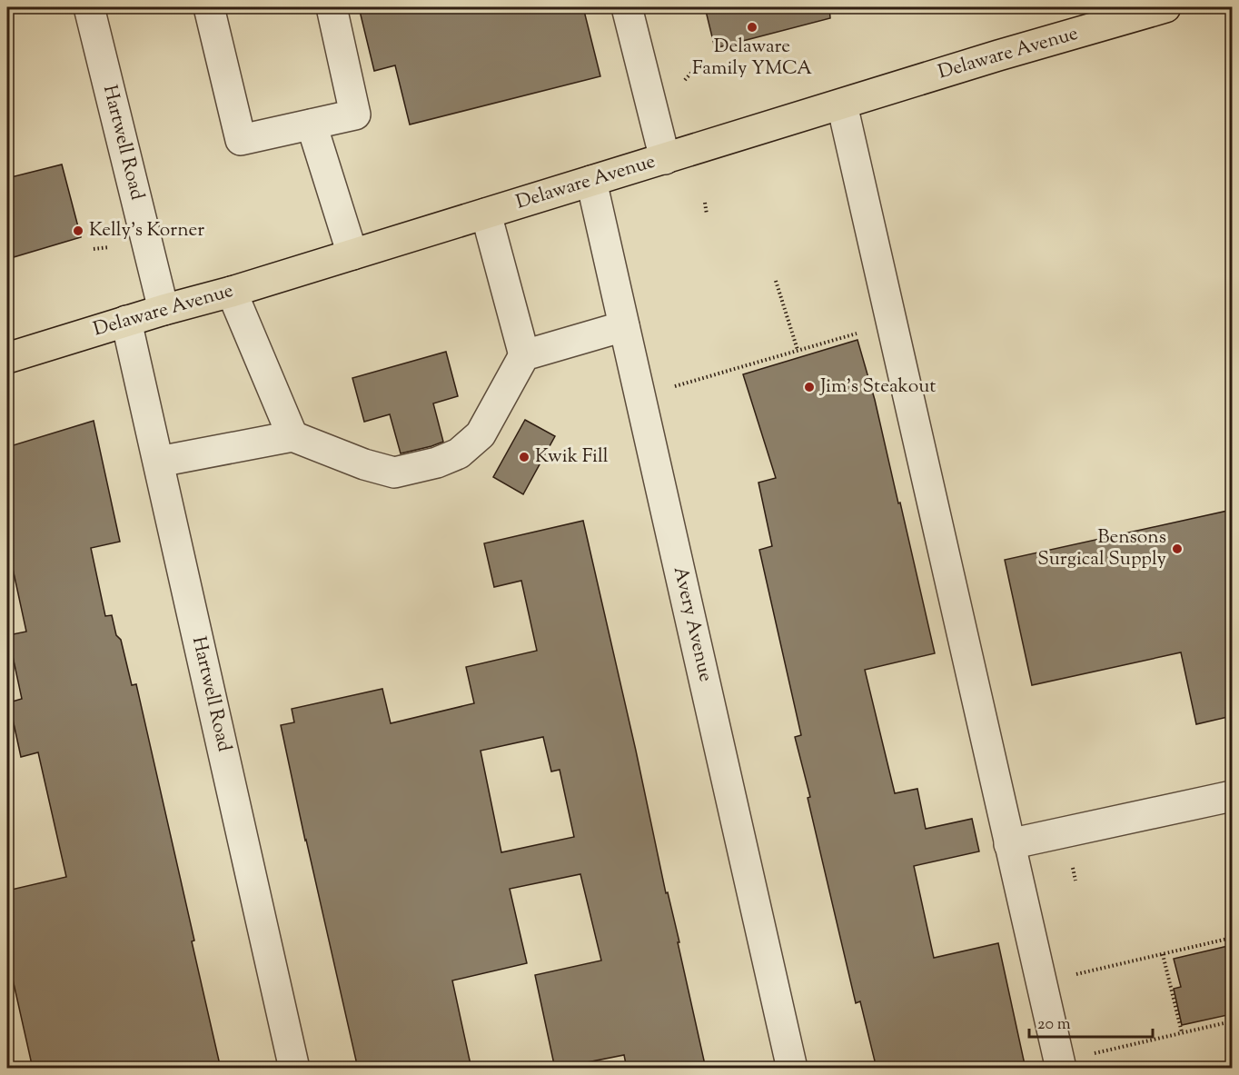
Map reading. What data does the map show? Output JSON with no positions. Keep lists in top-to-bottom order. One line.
{"streets":{"main road":["Delaware Avenue"],"street":["Hartwell Road","Avery Avenue"]},"crossings":[["Delaware Avenue","Hartwell Road"],["Delaware Avenue","Avery Avenue"]],"places":["Delaware Family YMCA","Kelly's Korner","Jim's Steakout","Kwik Fill","Bensons Surgical Supply"],"scale_bar":"20 m"}
